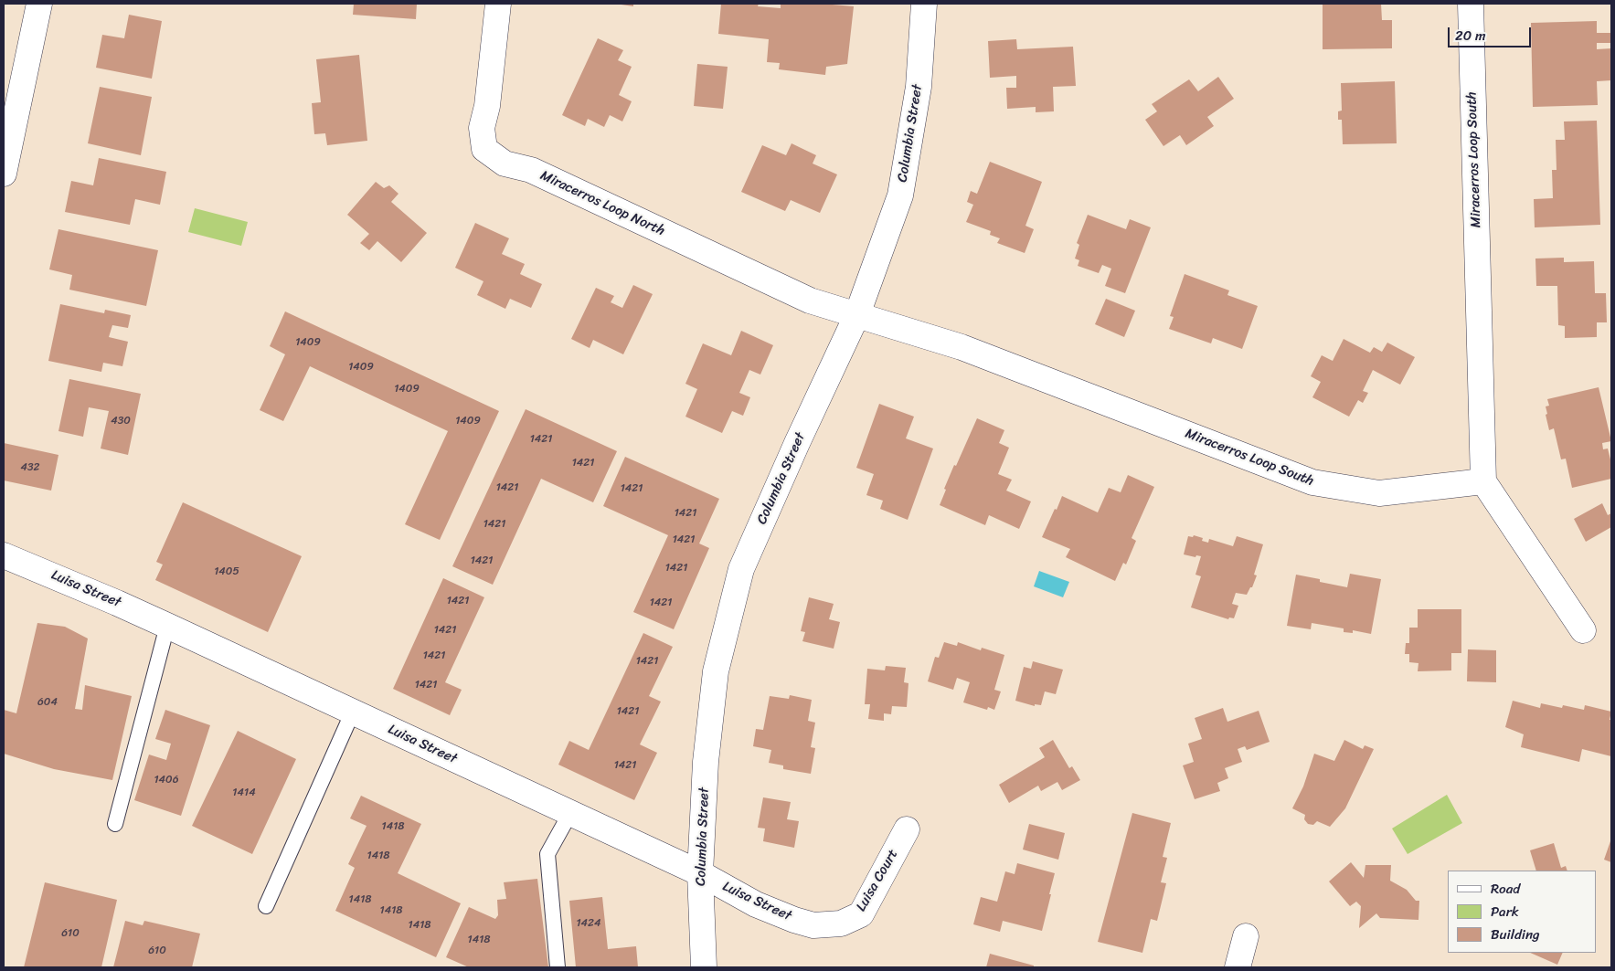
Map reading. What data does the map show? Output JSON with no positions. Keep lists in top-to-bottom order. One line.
{"streets":{"street":["Columbia Street","Miracerros Loop South","Miracerros Loop North","Luisa Street","Luisa Court"]},"crossings":[["Columbia Street","Miracerros Loop South"],["Columbia Street","Miracerros Loop North"],["Columbia Street","Luisa Street"],["Miracerros Loop South","Miracerros Loop North"],["Luisa Street","Luisa Court"]],"house_numbers":["1409","1409","1409","430","1409","1421","1421","432","1421","1421","1421","1421","1421","1421","1421","1405","1421","1421","1421","1421","1421","1421","604","1421","1421","1406","1414","1418","1418","1418","1418","1424","1418","610","1418","610"],"legend":["Road","Park","Building"],"scale_bar":"20 m"}
